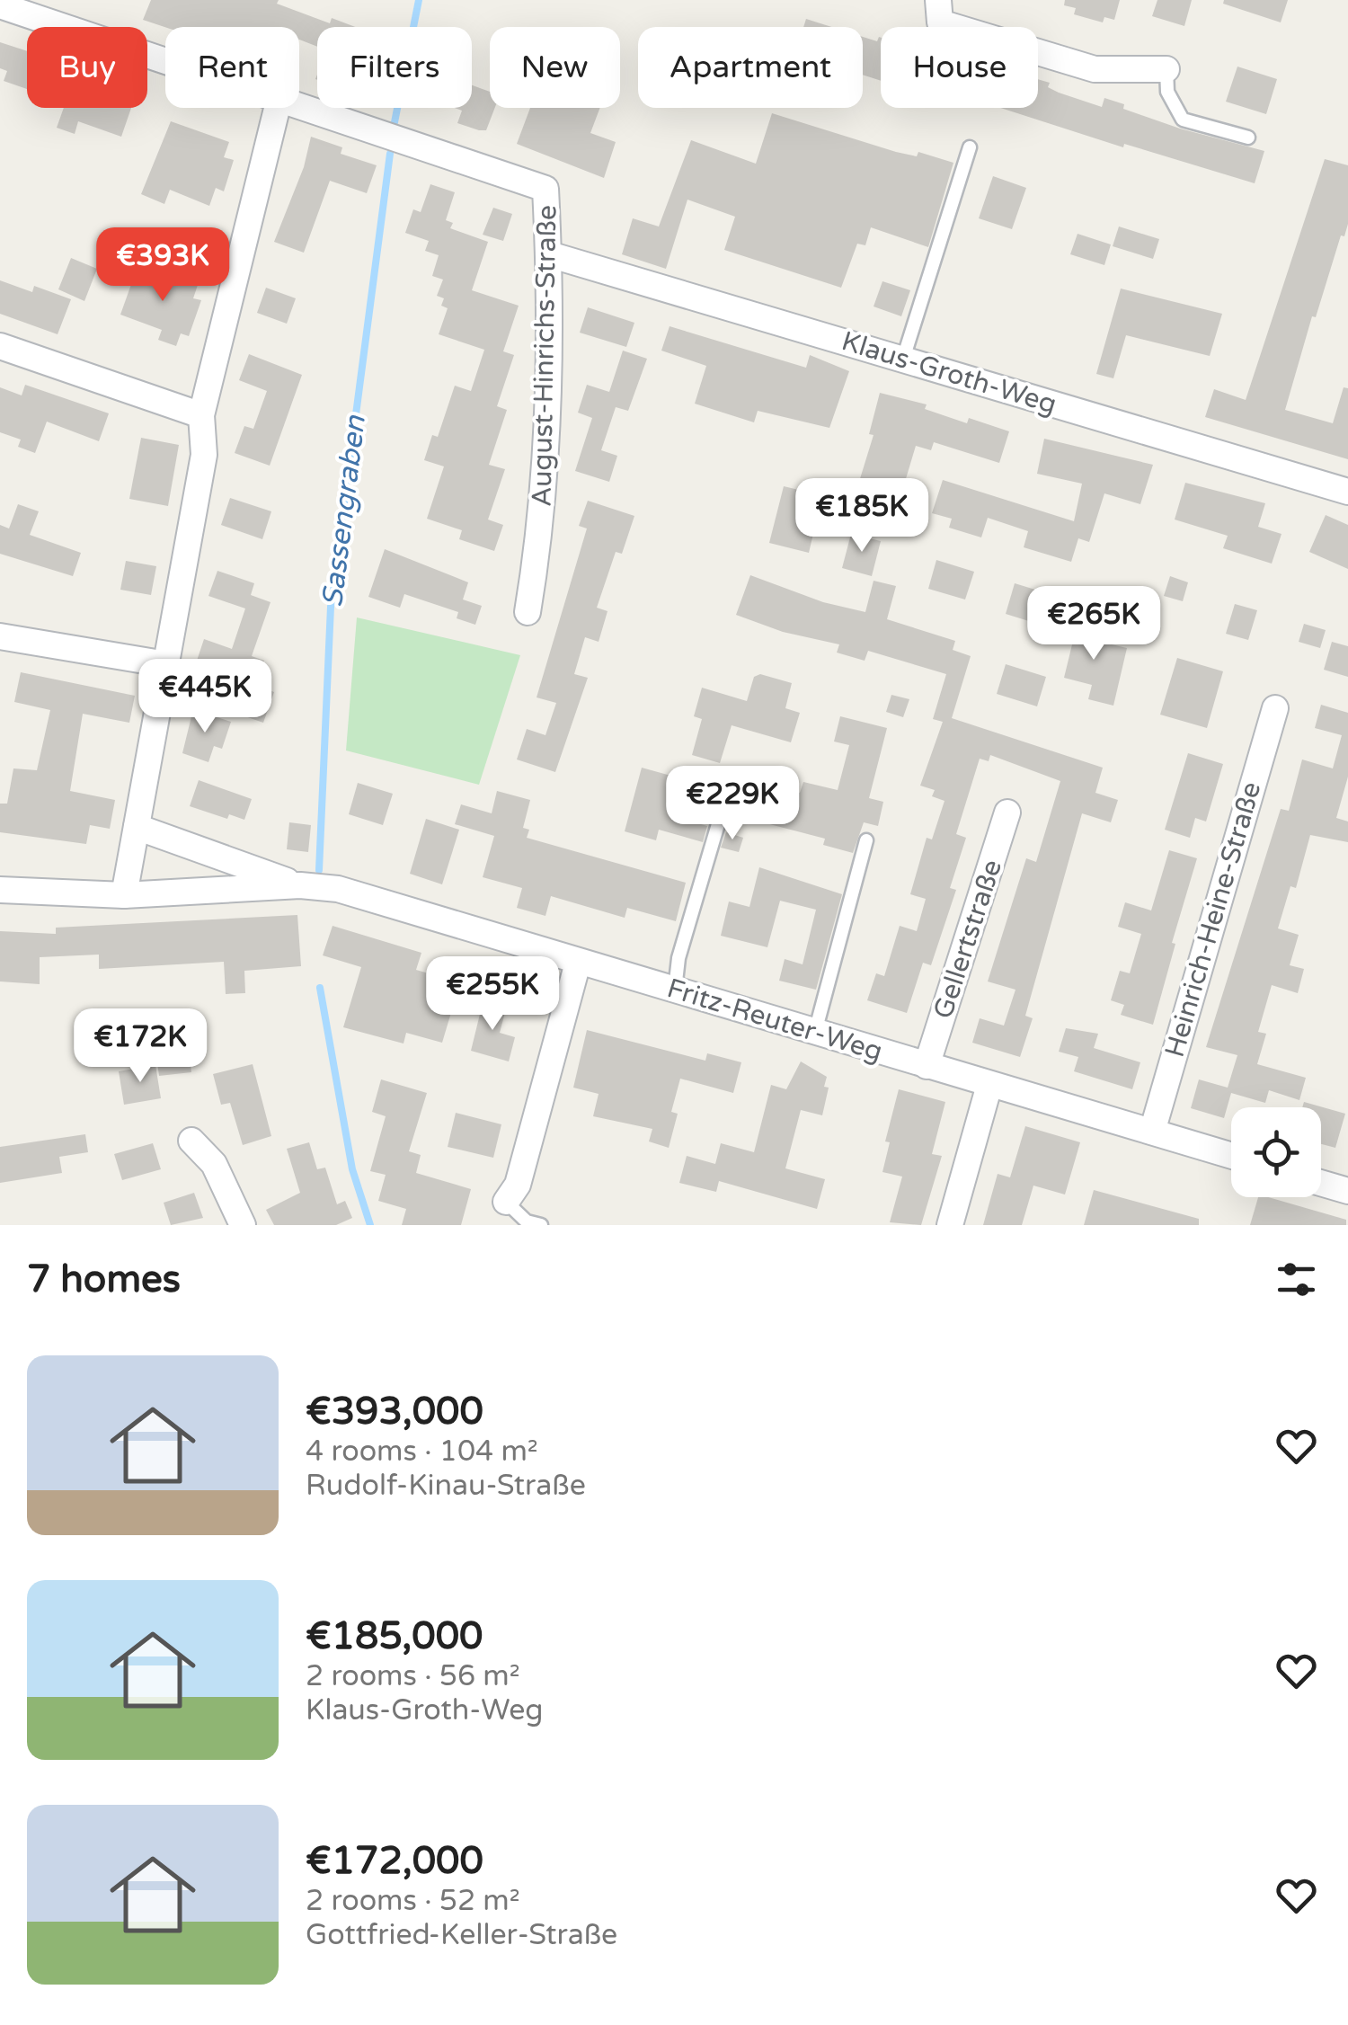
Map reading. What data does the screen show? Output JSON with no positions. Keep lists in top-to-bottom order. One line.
{"streets":{"street":["August-Hinrichs-Straße","Klaus-Groth-Weg","Heinrich-Heine-Straße","Gellertstraße","Fritz-Reuter-Weg"]},"crossings":[["August-Hinrichs-Straße","Klaus-Groth-Weg"],["Heinrich-Heine-Straße","Fritz-Reuter-Weg"],["Gellertstraße","Fritz-Reuter-Weg"]],"water":["Sassengraben"],"page":{"chip":["Buy","Rent","Filters","New","Apartment","House"],"price":["€393K","€185K","€265K","€445K","€229K","€255K","€172K"],"heading":"7 homes","list":[{"name":"€393,000","note":"4 rooms · 104 m² · Rudolf-Kinau-Straße"},{"name":"€185,000","note":"2 rooms · 56 m² · Klaus-Groth-Weg"},{"name":"€172,000","note":"2 rooms · 52 m² · Gottfried-Keller-Straße"}]}}
